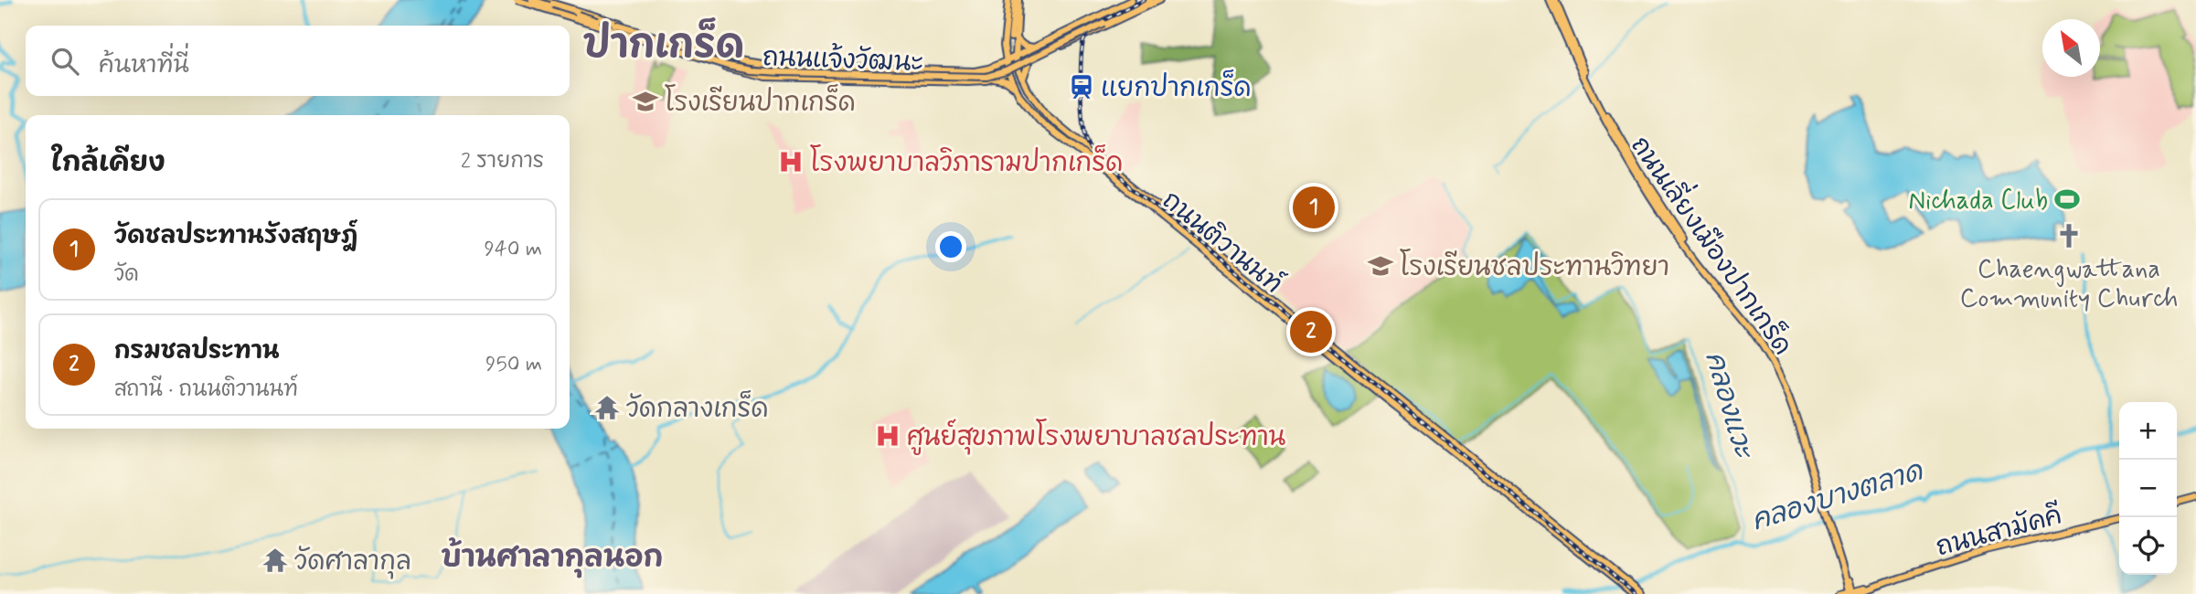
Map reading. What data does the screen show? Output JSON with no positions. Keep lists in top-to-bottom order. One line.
{"streets":{"main road":["ถนนแจ้งวัฒนะ","ถนนติวานนท์","ถนนเลี่ยงเมืองปากเกร็ด","ถนนสามัคคี"]},"crossings":[["ถนนแจ้งวัฒนะ","ถนนติวานนท์"],["ถนนเลี่ยงเมืองปากเกร็ด","ถนนสามัคคี"]],"districts":["ปากเกร็ด","บ้านศาลากุลนอก"],"water":["คลองแวะ","คลองบางตลาด"],"places":{"station":["แยกปากเกร็ด"],"school or university":["โรงเรียนปากเกร็ด","โรงเรียนชลประทานวิทยา"],"hospital":["โรงพยาบาลวิภารามปากเกร็ด","ศูนย์สุขภาพโรงพยาบาลชลประทาน"],"sports":["Nichada Club"],"church":["Chaengwattana Community Church"],"temple":["วัดกลางเกร็ด","วัดศาลากุล"]},"north":"top left","page":{"search":"ค้นหาที่นี่","heading":["ใกล้เคียง","2 รายการ"],"pins":["1","2"],"list":[{"mark":"1","name":"วัดชลประทานรังสฤษฎ์","note":"วัด","value":"940 m"},{"mark":"2","name":"กรมชลประทาน","note":"สถานี · ถนนติวานนท์","value":"950 m"}],"map_buttons":["+","−"]}}
